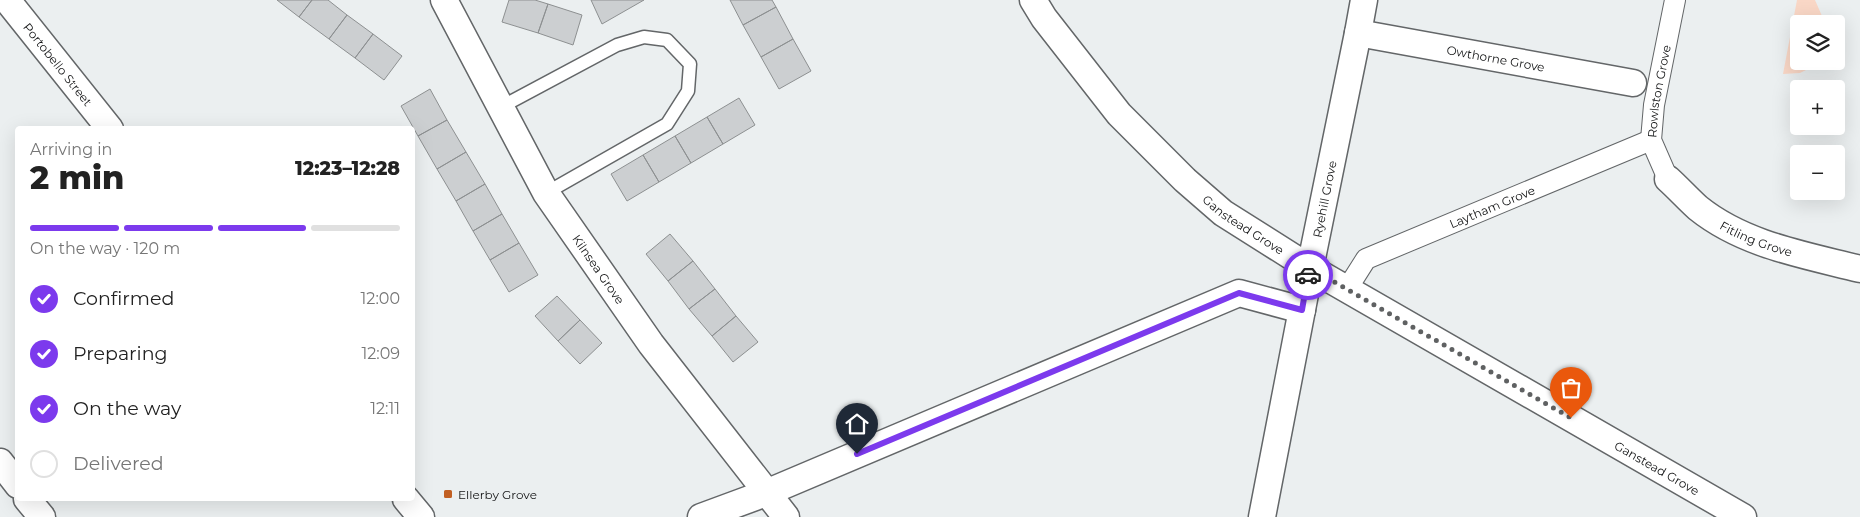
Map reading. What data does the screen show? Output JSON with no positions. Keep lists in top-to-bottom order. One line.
{"streets":{"street":["Owthorne Grove","Portobello Street","Rowlston Grove","Ryehill Grove","Laytham Grove","Ganstead Grove","Fitling Grove","Kilnsea Grove"]},"crossings":[["Owthorne Grove","Ryehill Grove"],["Rowlston Grove","Laytham Grove"],["Rowlston Grove","Fitling Grove"],["Ryehill Grove","Ganstead Grove"],["Laytham Grove","Ganstead Grove"]],"places":{"transit":["Ellerby Grove"]},"page":{"map_buttons":["+","−"],"heading":["2 min","Arriving in","12:23–12:28"],"bar":"On the way · 120 m","list":[["Confirmed","12:00"],["Preparing","12:09"],["On the way","12:11"],"Delivered"]}}
